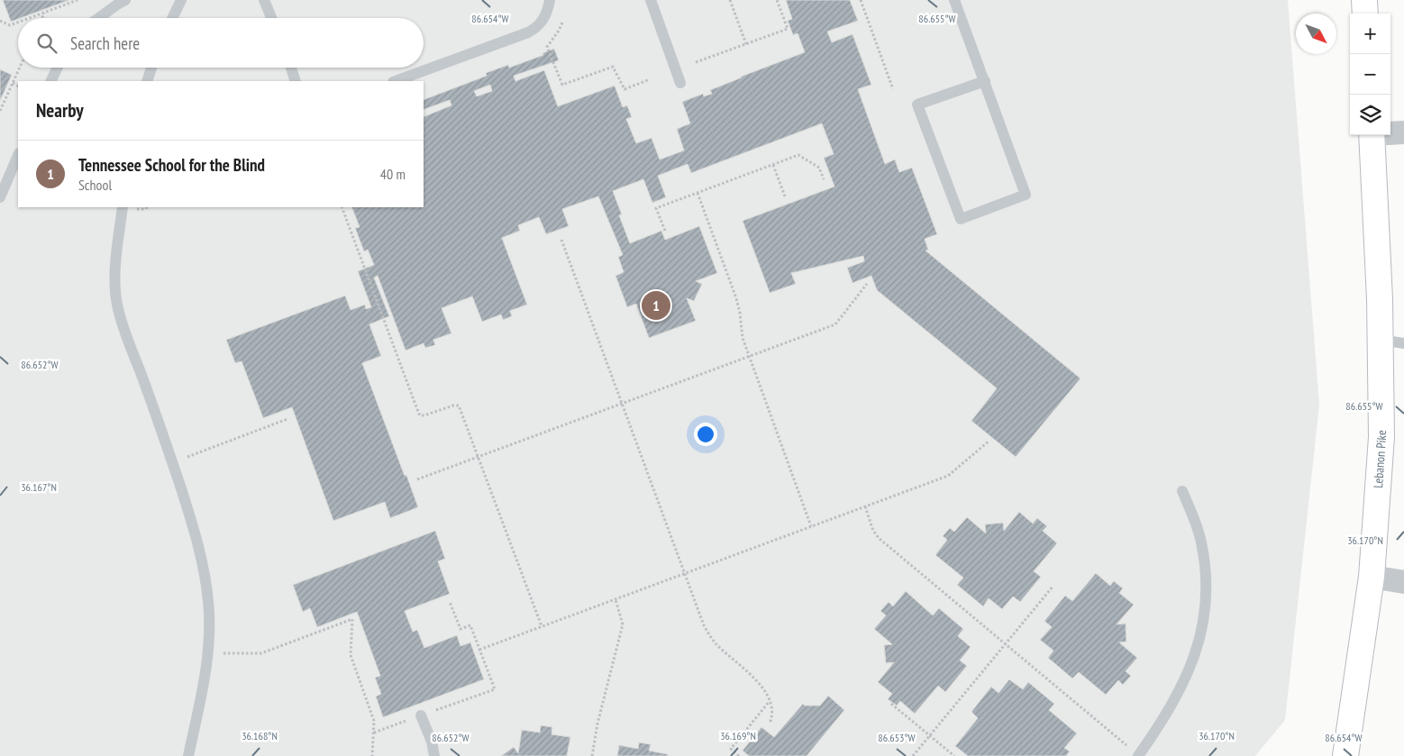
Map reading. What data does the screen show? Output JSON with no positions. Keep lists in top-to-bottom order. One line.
{"streets":{"main road":["Lebanon Pike"]},"north":"bottom right","page":{"map_buttons":["+","−"],"search":"Search here","heading":"Nearby","list":[{"mark":"1","name":"Tennessee School for the Blind","note":"School","value":"40 m"}],"pins":"1"},"coordinates":["86.654°W","86.655°W","86.652°W","36.167°N","36.170°N","36.168°N","36.169°N","86.653°W"]}
